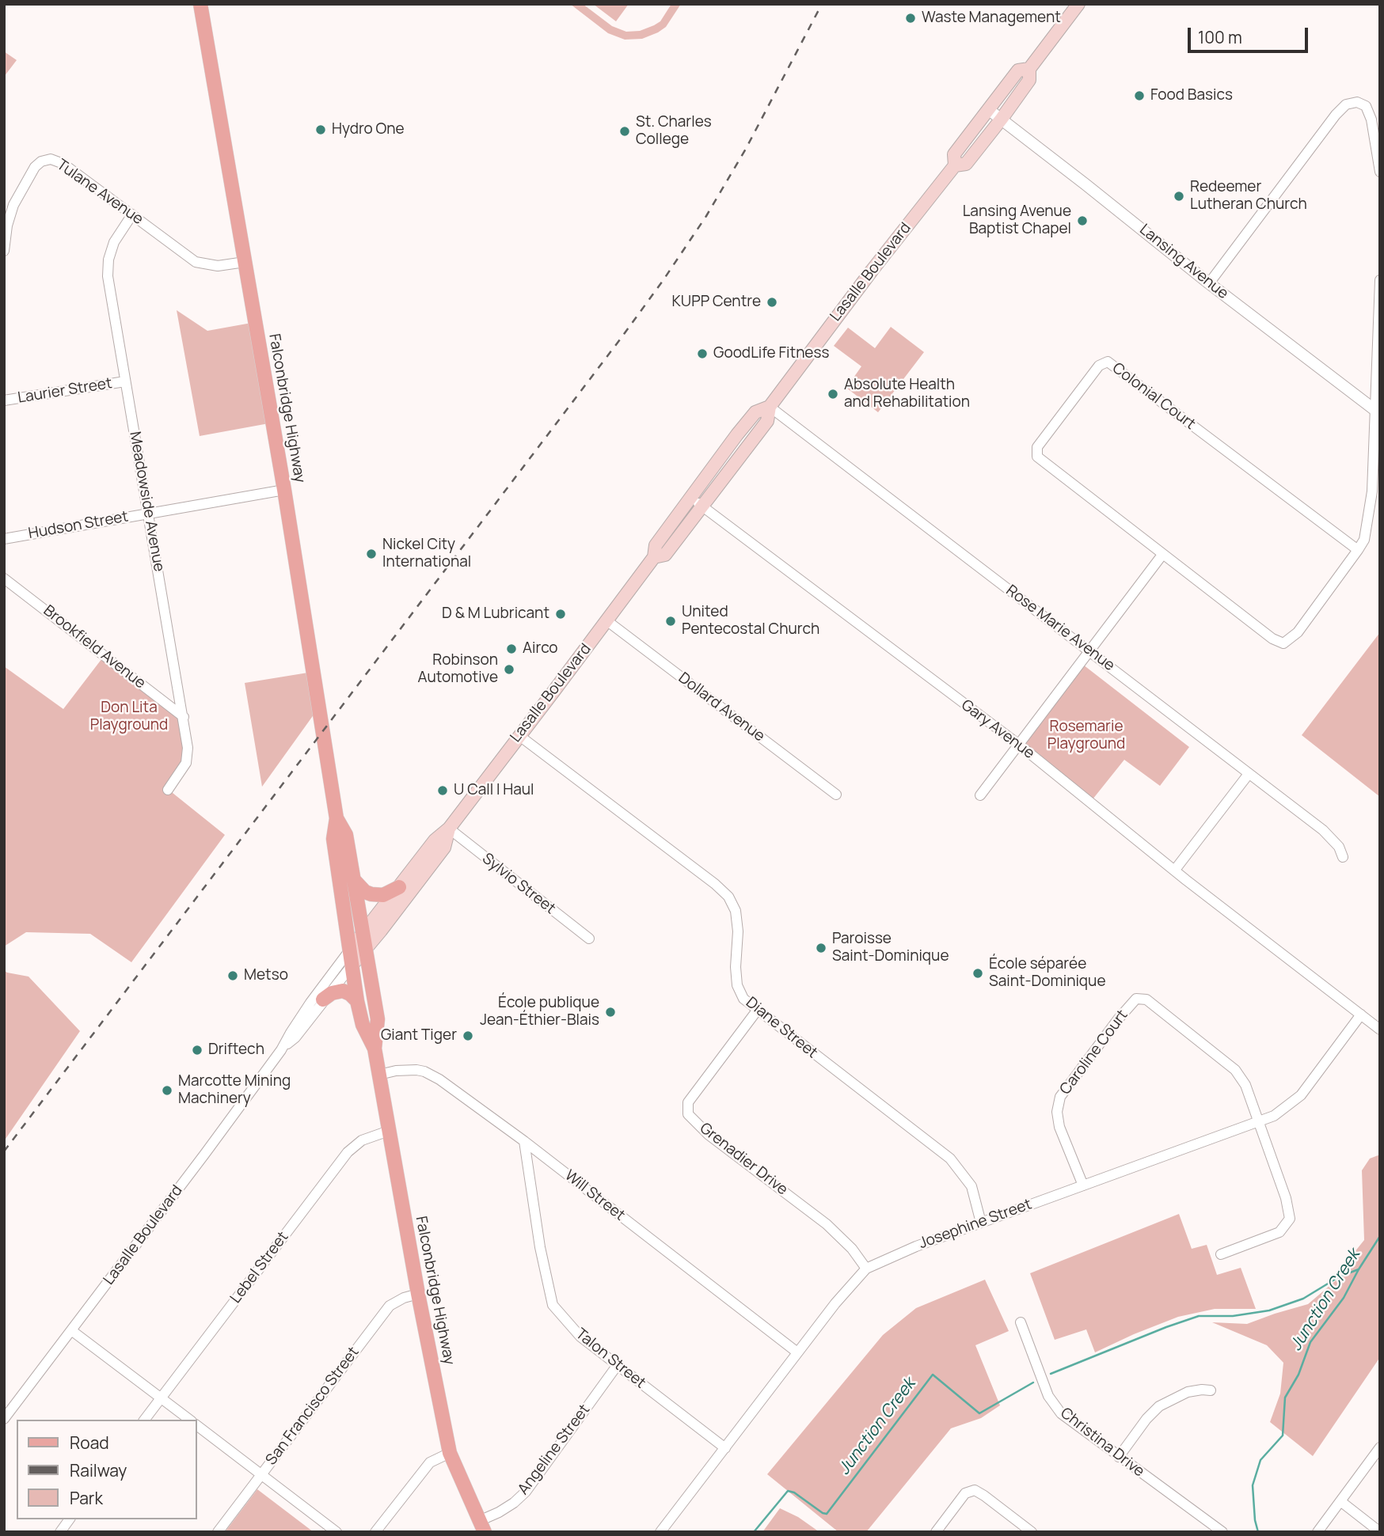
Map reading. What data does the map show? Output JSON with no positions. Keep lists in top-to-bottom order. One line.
{"streets":{"main road":["Lasalle Boulevard","Falconbridge Highway"],"street":["Tulane Avenue","Lansing Avenue","Laurier Street","Colonial Court","Meadowside Avenue","Hudson Street","Rose Marie Avenue","Brookfield Avenue","Dollard Avenue","Gary Avenue","Sylvio Street","Diane Street","Caroline Court","Grenadier Drive","Will Street","Josephine Street","Lebel Street","Talon Street","San Francisco Street","Christina Drive","Angeline Street"]},"crossings":[["Tulane Avenue","Falconbridge Highway"],["Tulane Avenue","Meadowside Avenue"],["Lansing Avenue","Lasalle Boulevard"],["Lasalle Boulevard","Falconbridge Highway"],["Lasalle Boulevard","Rose Marie Avenue"],["Lasalle Boulevard","Dollard Avenue"],["Lasalle Boulevard","Gary Avenue"],["Lasalle Boulevard","Sylvio Street"],["Lasalle Boulevard","Diane Street"],["Laurier Street","Meadowside Avenue"],["Falconbridge Highway","Hudson Street"],["Falconbridge Highway","Will Street"],["Falconbridge Highway","Lebel Street"],["Falconbridge Highway","San Francisco Street"],["Falconbridge Highway","Angeline Street"],["Meadowside Avenue","Hudson Street"],["Meadowside Avenue","Brookfield Avenue"],["Gary Avenue","Josephine Street"],["Diane Street","Grenadier Drive"],["Diane Street","Josephine Street"],["Caroline Court","Josephine Street"],["Grenadier Drive","Josephine Street"],["Will Street","Josephine Street"],["Will Street","Talon Street"],["Josephine Street","Talon Street"],["Talon Street","Angeline Street"]],"water":["Junction Creek"],"parks":["Don Lita Playground","Rosemarie Playground"],"places":["Waste Management","Food Basics","Hydro One","St. Charles College","Redeemer Lutheran Church","Lansing Avenue Baptist Chapel","KUPP Centre","GoodLife Fitness","Absolute Health and Rehabilitation","Nickel City International","D & M Lubricant","United Pentecostal Church","Airco","Robinson Automotive","U Call I Haul","Paroisse Saint-Dominique","École séparée Saint-Dominique","Metso","École publique Jean-Éthier-Blais","Giant Tiger","Driftech","Marcotte Mining Machinery"],"legend":["Road","Railway","Park"],"scale_bar":"100 m"}
